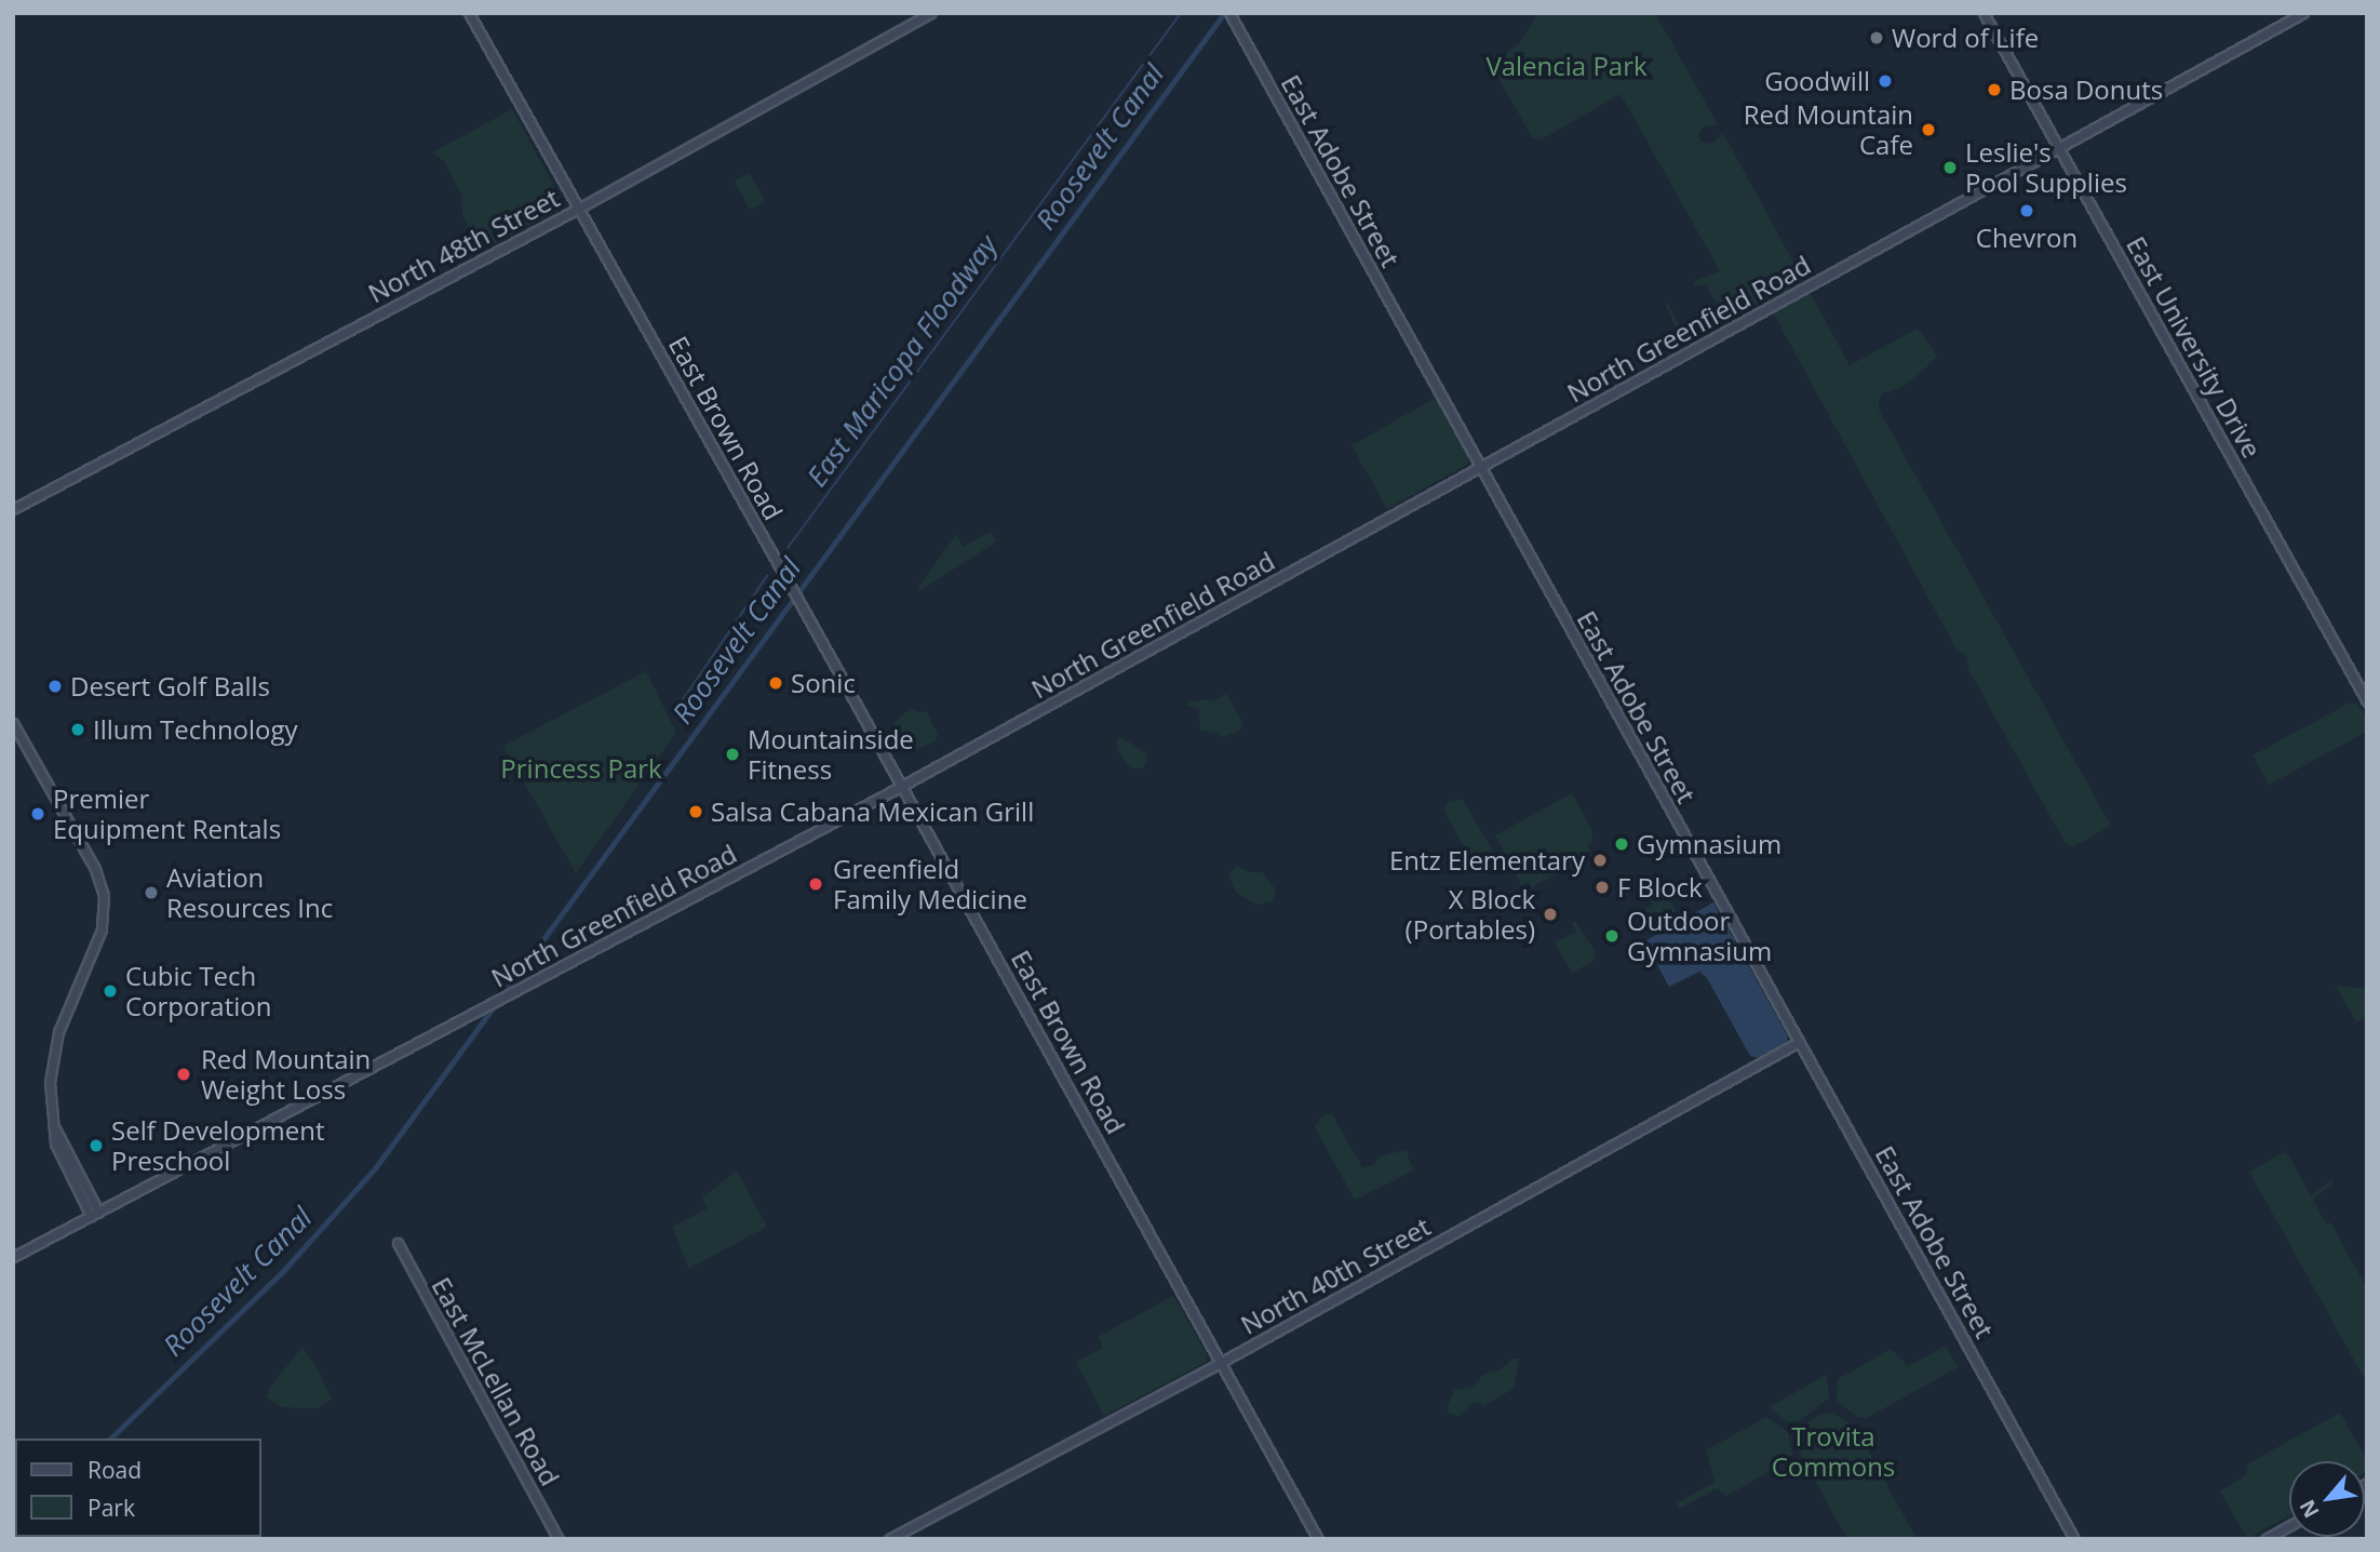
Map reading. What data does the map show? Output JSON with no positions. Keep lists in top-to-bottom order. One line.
{"streets":{"main road":["East Adobe Street","North 48th Street","North Greenfield Road","East University Drive","East Brown Road","North 40th Street","East McLellan Road"]},"crossings":[["East Adobe Street","North Greenfield Road"],["East Adobe Street","North 40th Street"],["North 48th Street","East Brown Road"],["North Greenfield Road","East University Drive"],["North Greenfield Road","East Brown Road"],["East Brown Road","North 40th Street"]],"water":["Roosevelt Canal","East Maricopa Floodway"],"parks":["Valencia Park","Princess Park","Trovita Commons"],"places":["Word of Life","Goodwill","Bosa Donuts","Red Mountain Cafe","Leslie's Pool Supplies","Chevron","Sonic","Desert Golf Balls","Illum Technology","Mountainside Fitness","Salsa Cabana Mexican Grill","Premier Equipment Rentals","Gymnasium","Entz Elementary","Greenfield Family Medicine","F Block","Aviation Resources Inc","X Block (Portables)","Outdoor Gymnasium","Cubic Tech Corporation","Red Mountain Weight Loss","Self Development Preschool"],"legend":["Road","Park"],"north":"bottom left"}
